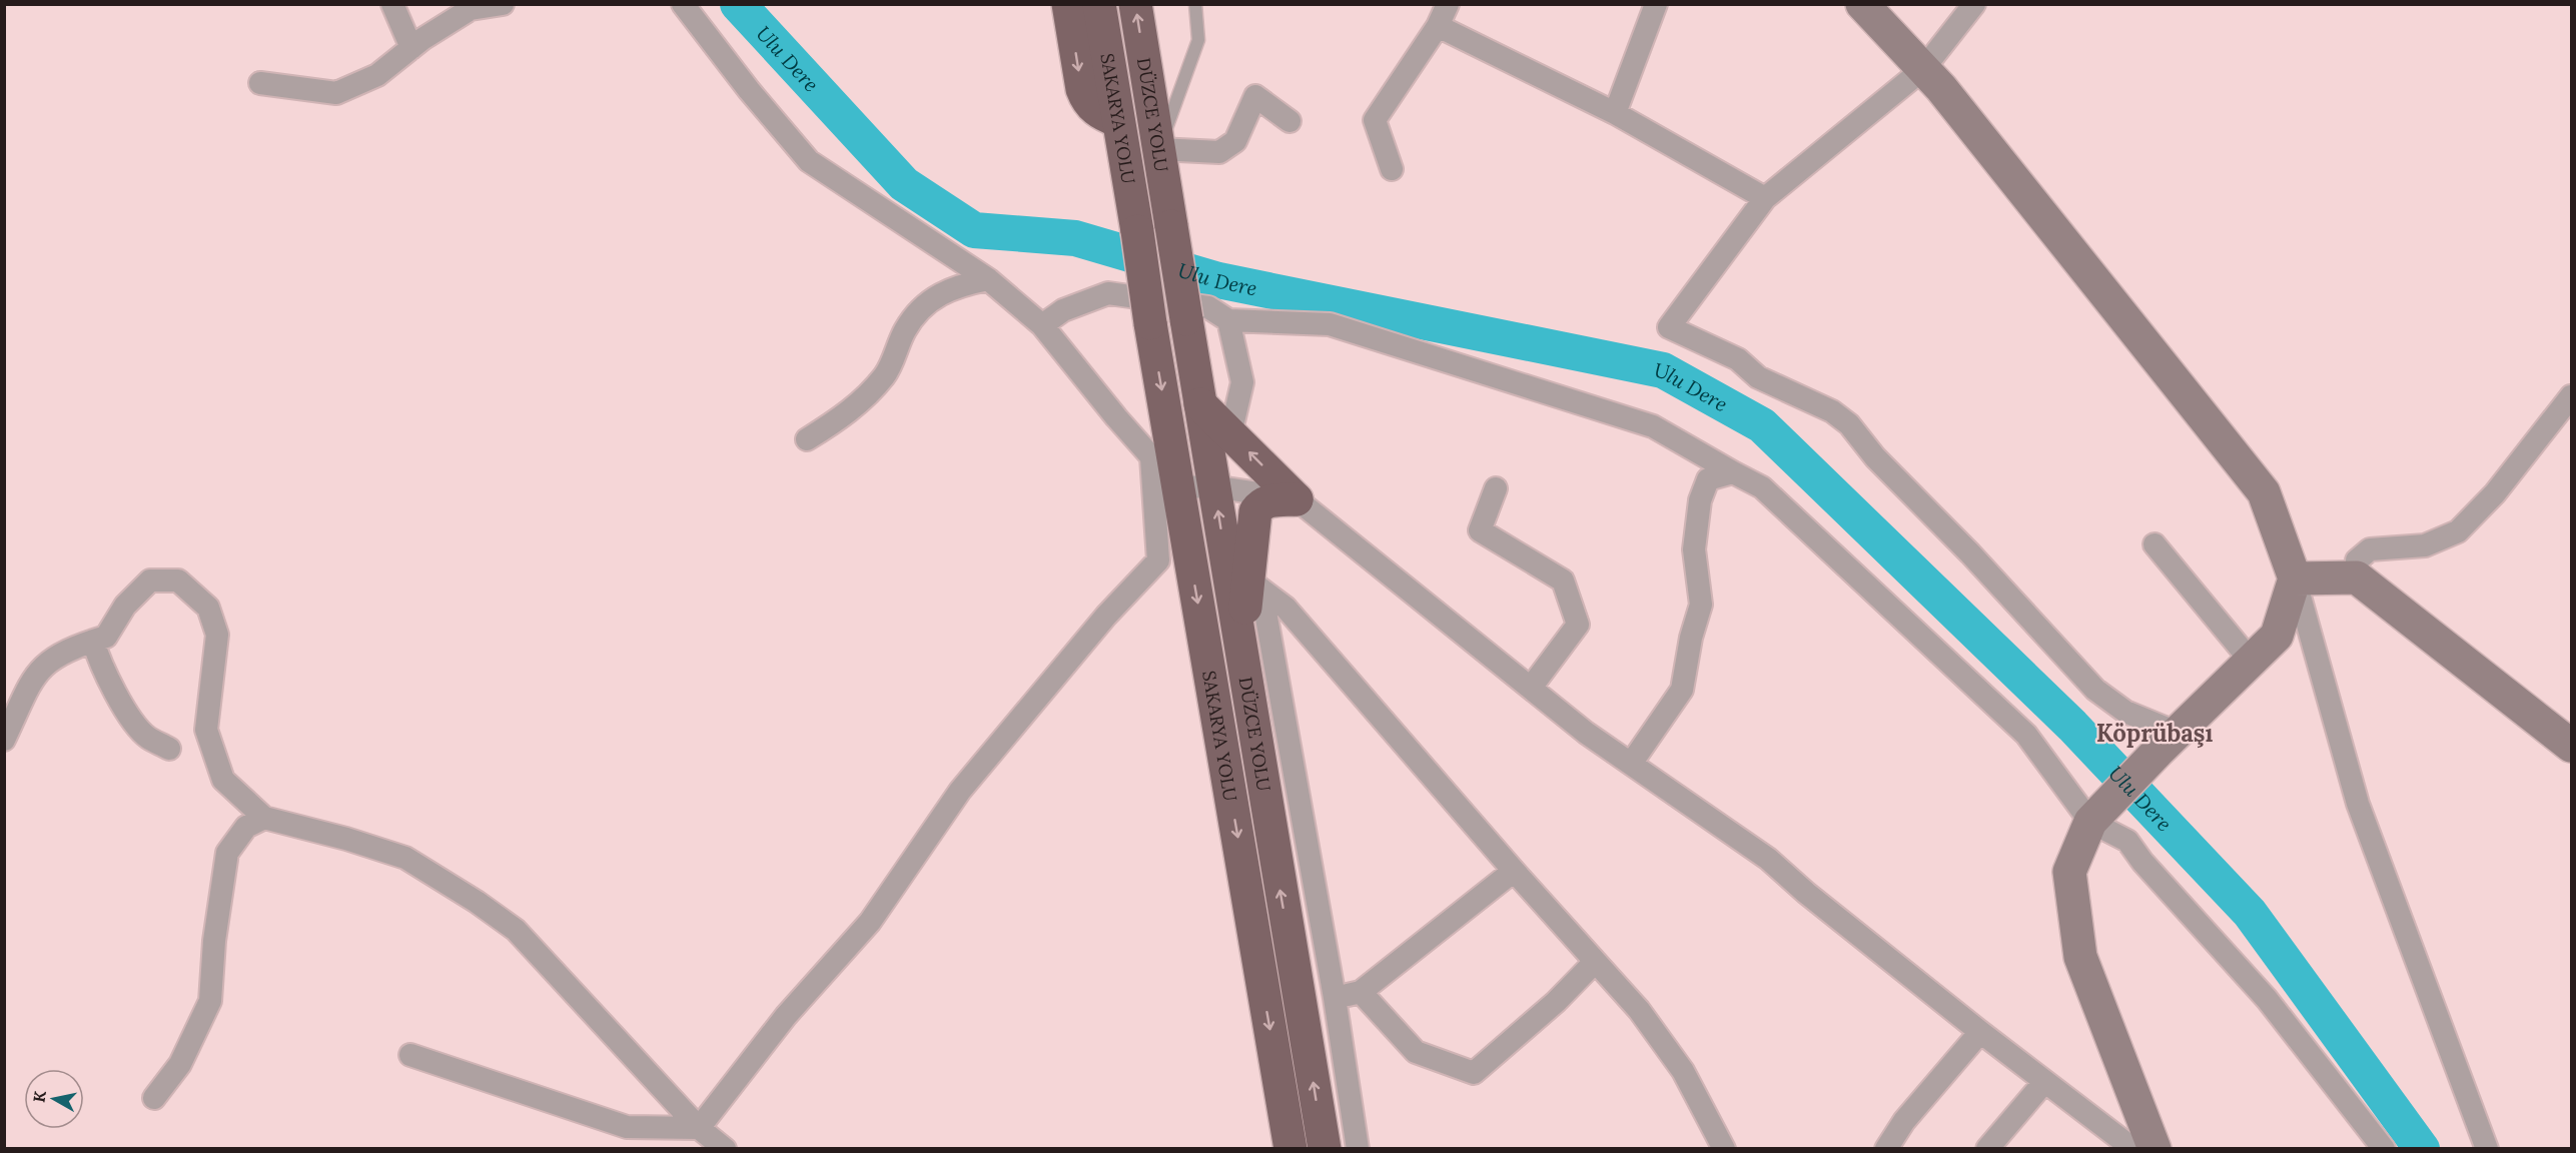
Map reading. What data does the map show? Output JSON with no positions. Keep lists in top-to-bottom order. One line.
{"streets":{"highway":["DÜZCE YOLU","SAKARYA YOLU"]},"one_way":["DÜZCE YOLU","SAKARYA YOLU"],"districts":["Köprübaşı"],"water":["Ulu Dere"],"north":"left"}
